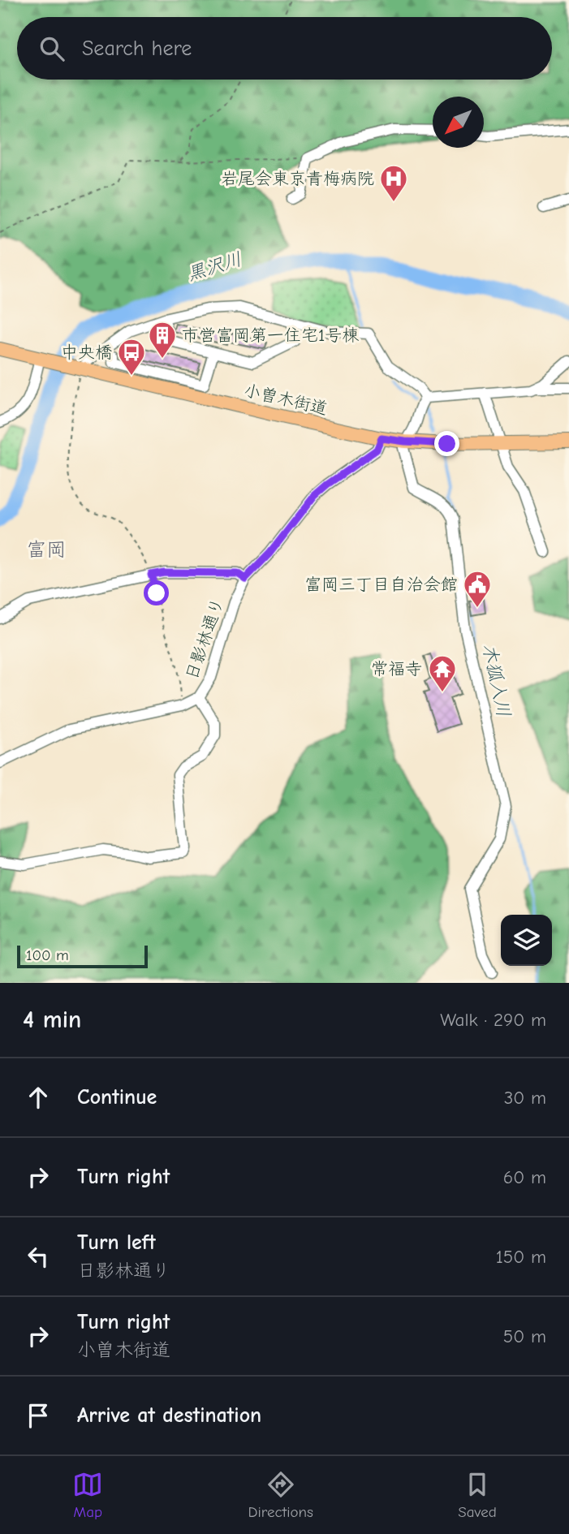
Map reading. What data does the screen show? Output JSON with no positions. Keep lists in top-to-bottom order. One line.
{"streets":{"main road":["小曽木街道"],"street":["日影林通り"]},"crossings":[["小曽木街道","日影林通り"]],"districts":["富岡"],"water":["黒沢川","木狐入川"],"places":{"hospital":["岩尾会東京青梅病院"],"building":["市営富岡第一住宅1号棟"],"bus stop":["中央橋"],"public building":["富岡三丁目自治会館"],"temple":["常福寺"]},"scale_bar":"100 m","north":"bottom left","page":{"search":"Search here","scale":"100 m","heading":["4 min","Walk · 290 m"],"list":[["Continue","30 m"],["Turn right","60 m"],["Turn left","日影林通り","150 m"],["Turn right","小曽木街道","50 m"],"Arrive at destination"],"nav":["Map","Directions","Saved"]}}
